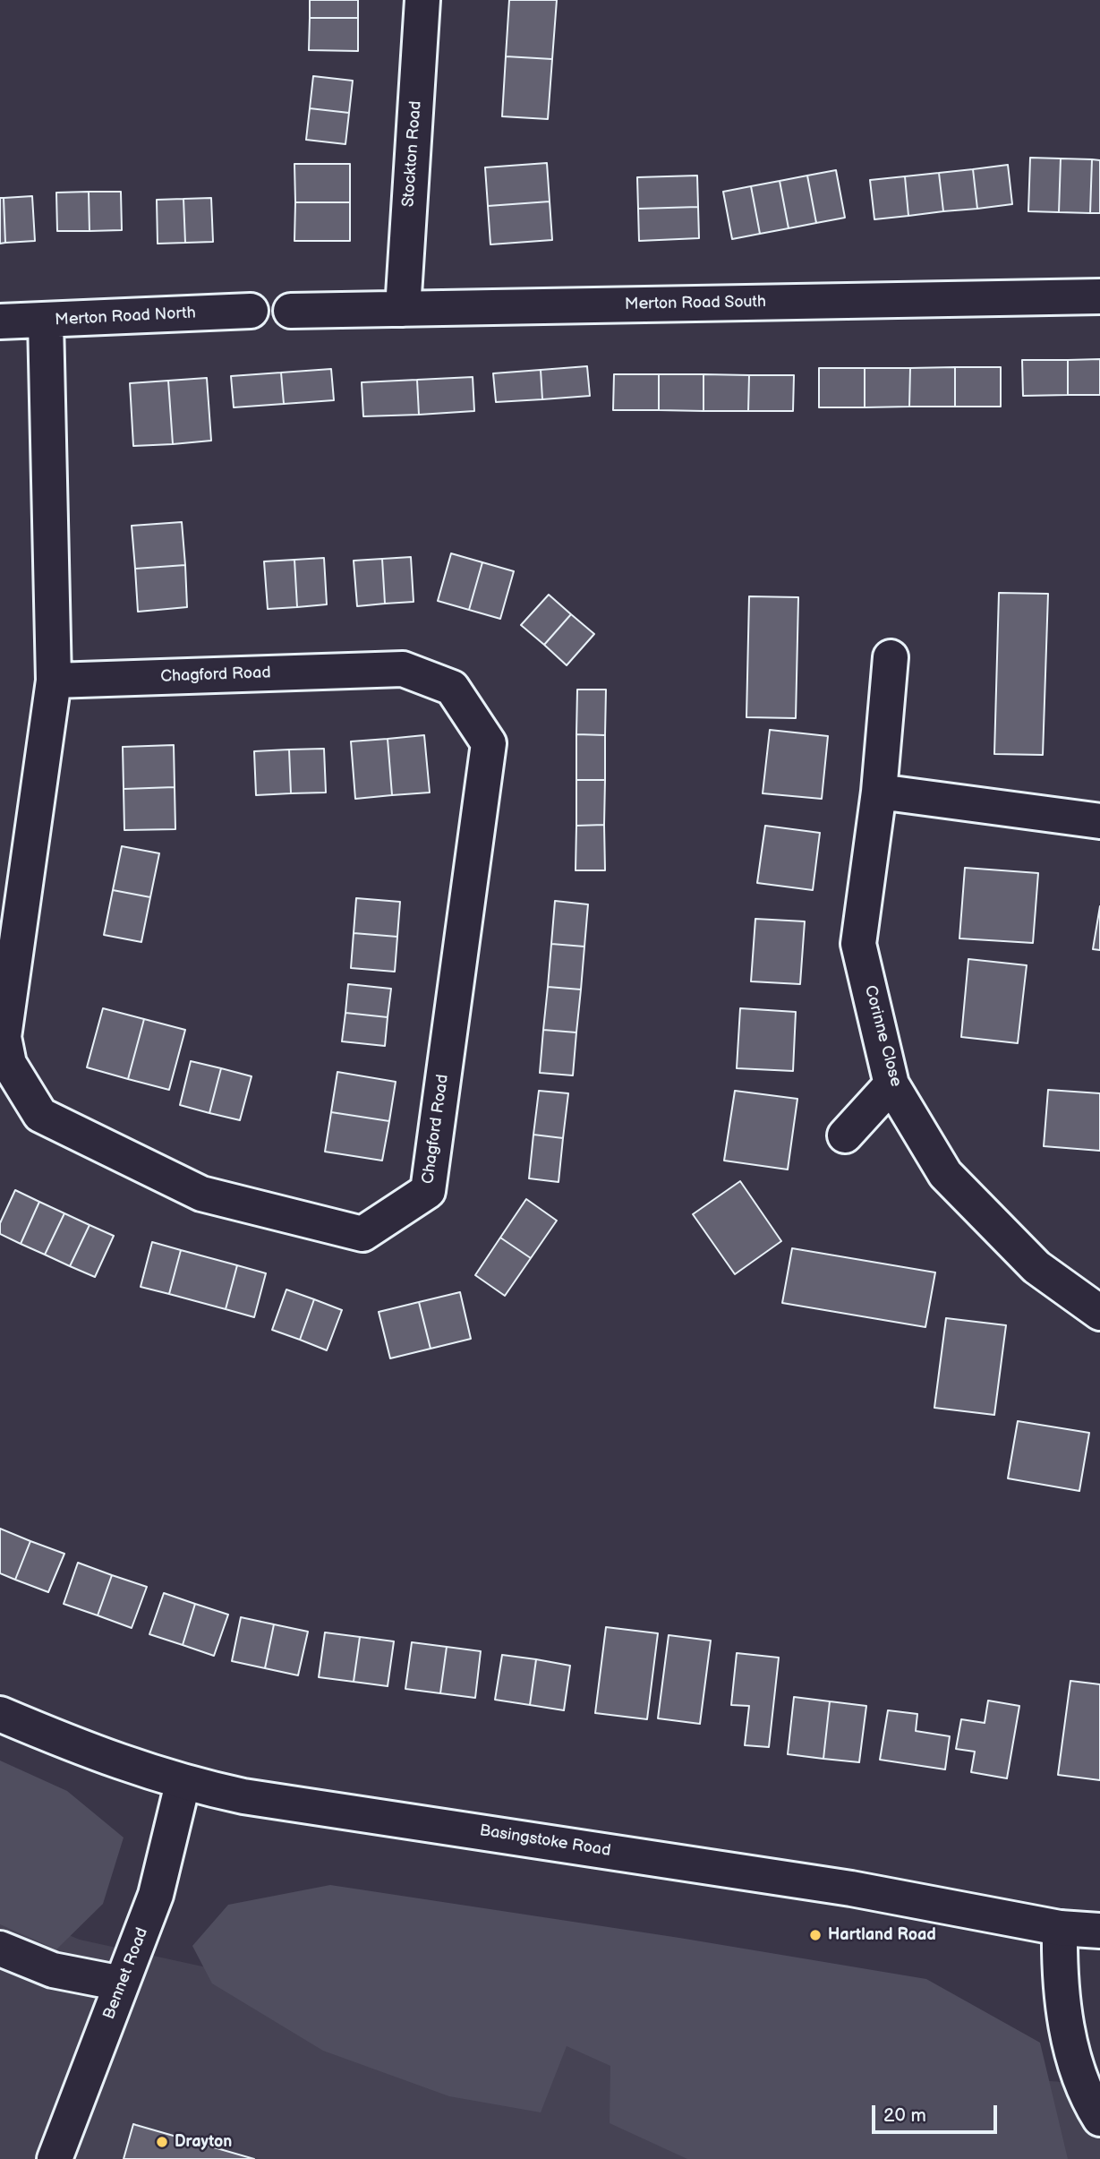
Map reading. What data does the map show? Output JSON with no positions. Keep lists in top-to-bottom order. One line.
{"streets":{"street":["Stockton Road","Merton Road South","Merton Road North","Chagford Road","Corinne Close","Basingstoke Road","Bennet Road"]},"crossings":[["Stockton Road","Merton Road South"],["Merton Road North","Chagford Road"],["Basingstoke Road","Bennet Road"]],"places":["Hartland Road","Drayton"],"scale_bar":"20 m"}
